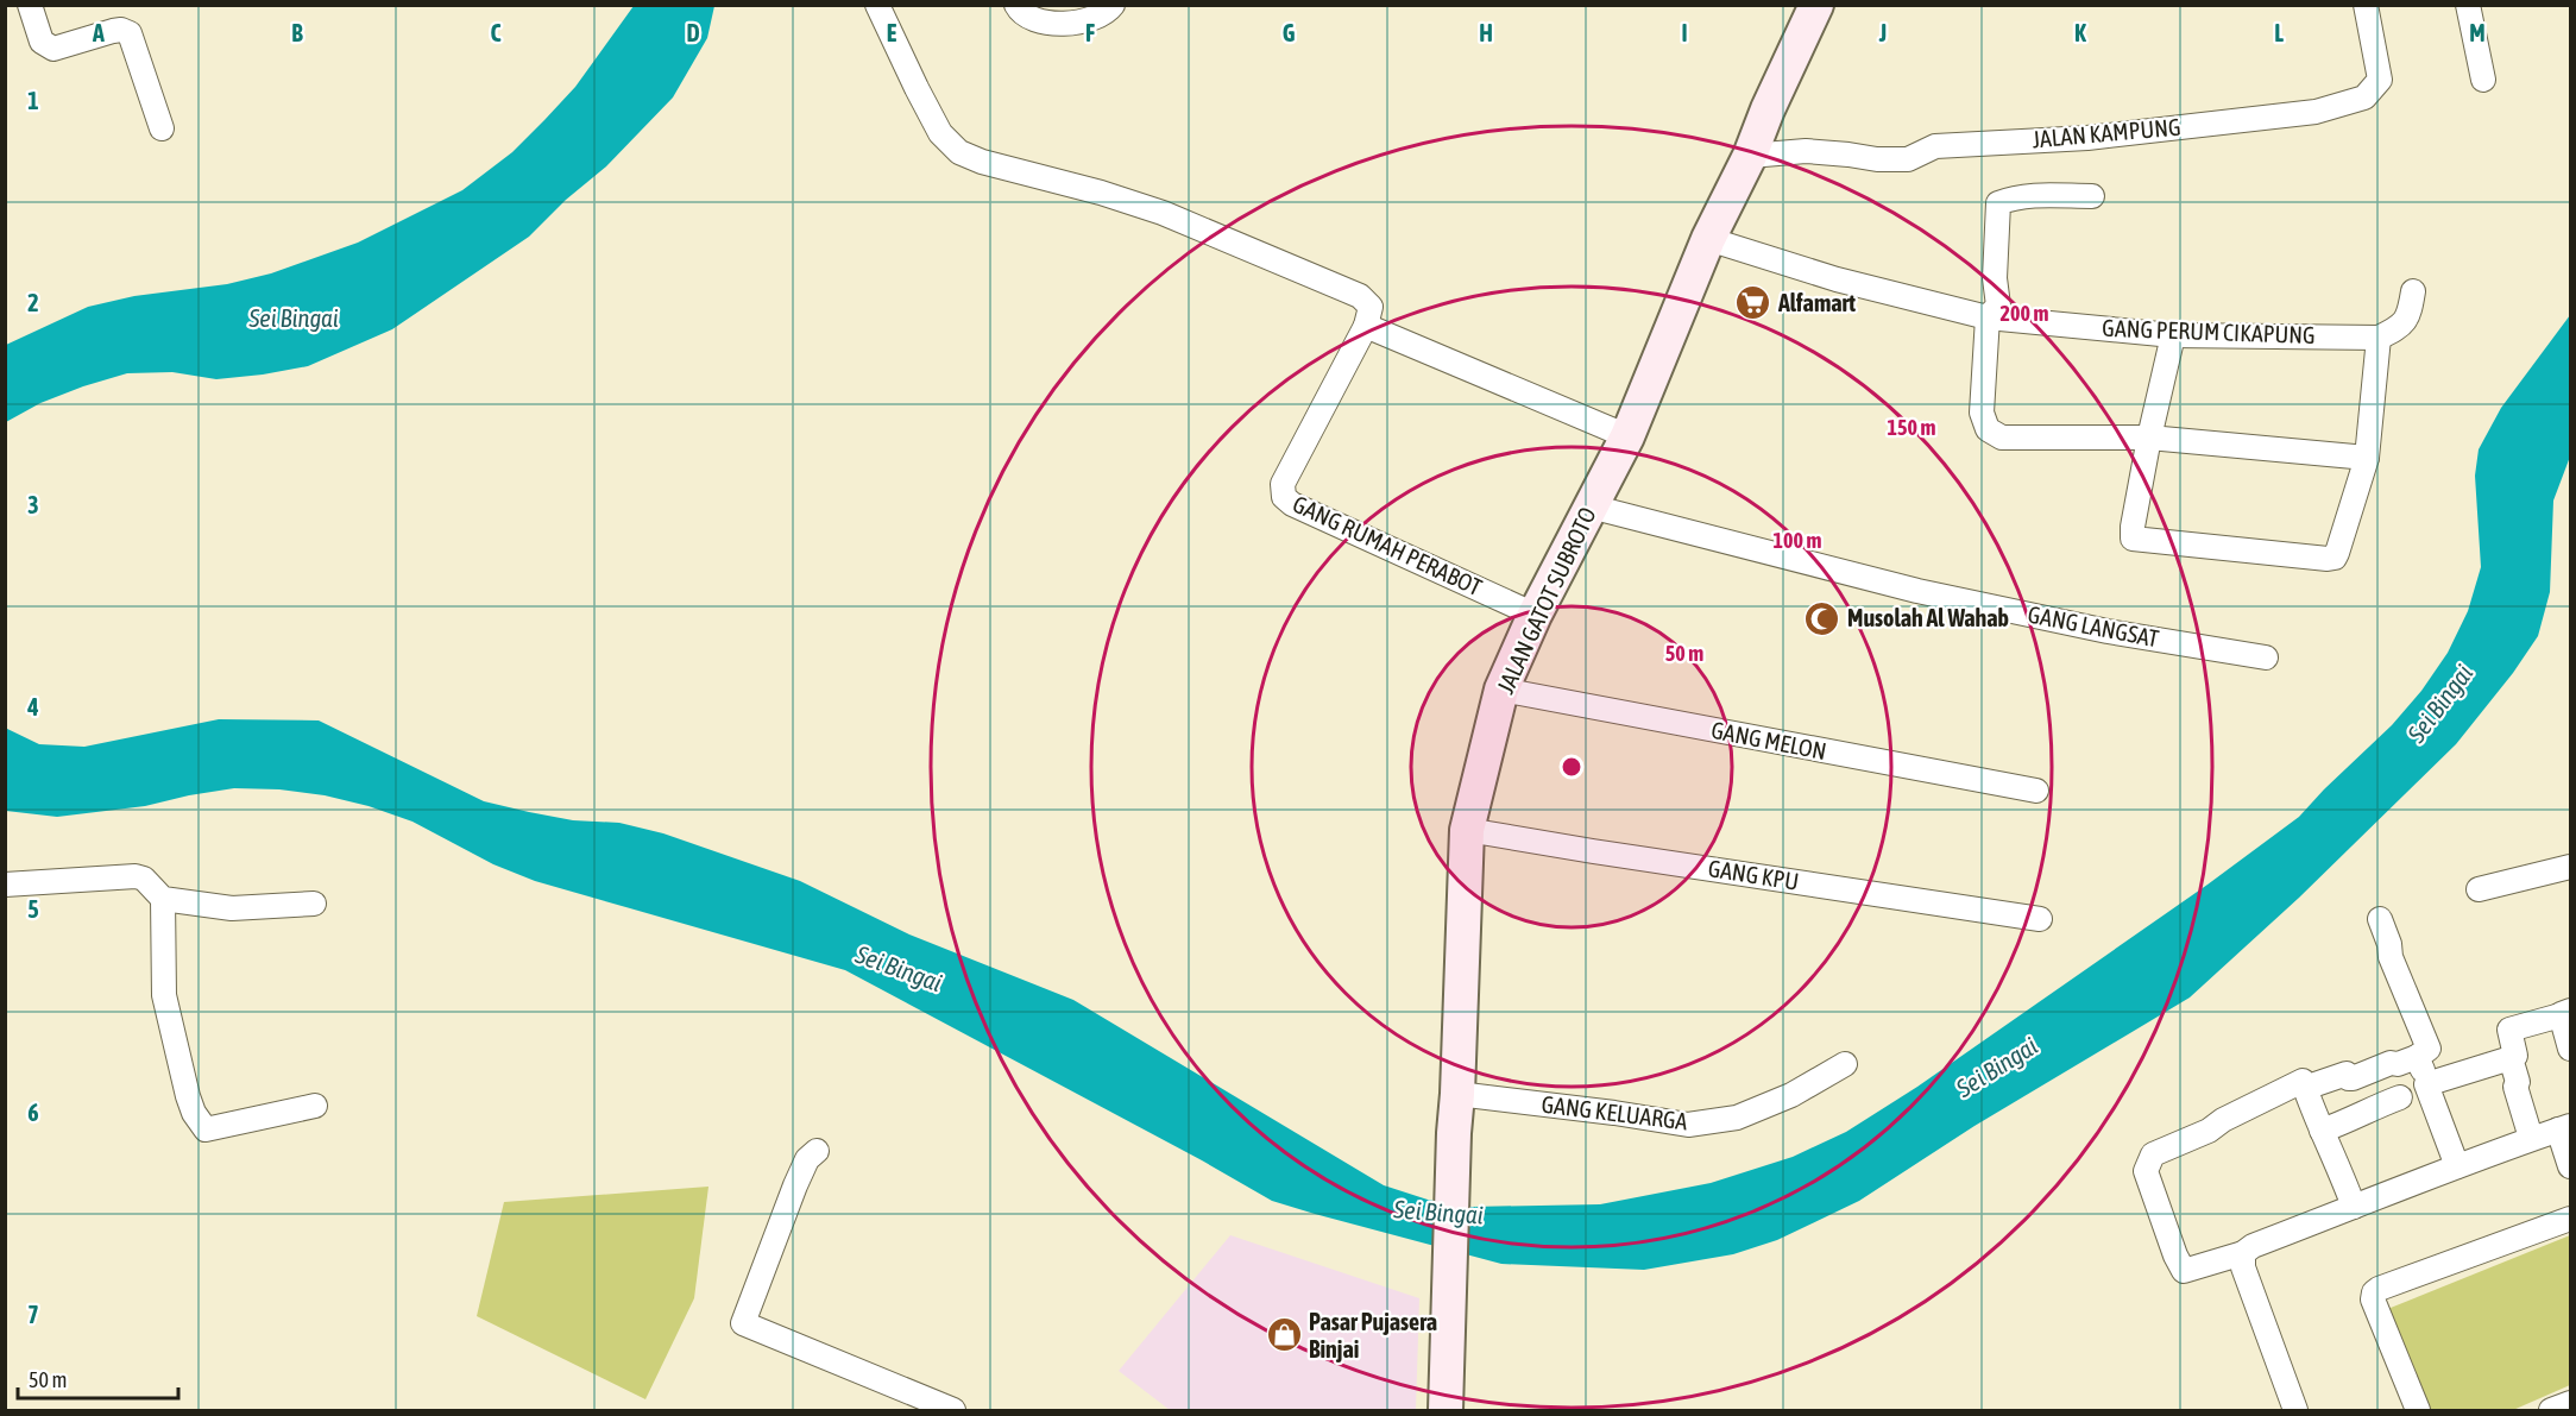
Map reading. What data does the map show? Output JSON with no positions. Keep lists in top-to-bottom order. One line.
{"streets":{"main road":["JALAN GATOT SUBROTO"],"street":["JALAN KAMPUNG","GANG PERUM CIKAPUNG","GANG RUMAH PERABOT","GANG LANGSAT","GANG MELON","GANG KPU","GANG KELUARGA"]},"crossings":[["JALAN KAMPUNG","JALAN GATOT SUBROTO"],["GANG PERUM CIKAPUNG","JALAN GATOT SUBROTO"],["GANG RUMAH PERABOT","JALAN GATOT SUBROTO"],["JALAN GATOT SUBROTO","GANG LANGSAT"],["JALAN GATOT SUBROTO","GANG MELON"],["JALAN GATOT SUBROTO","GANG KPU"],["JALAN GATOT SUBROTO","GANG KELUARGA"]],"water":["Sei Bingai"],"places":{"supermarket":["Alfamart"],"mosque":["Musolah Al Wahab"],"shop":["Pasar Pujasera Binjai"]},"scale_bar":"50 m","grid":{"columns":["A","B","C","D","E","F","G","H","I","J","K","L","M"],"rows":["1","2","3","4","5","6","7"]},"rings":["200 m","150 m","100 m","50 m"]}
